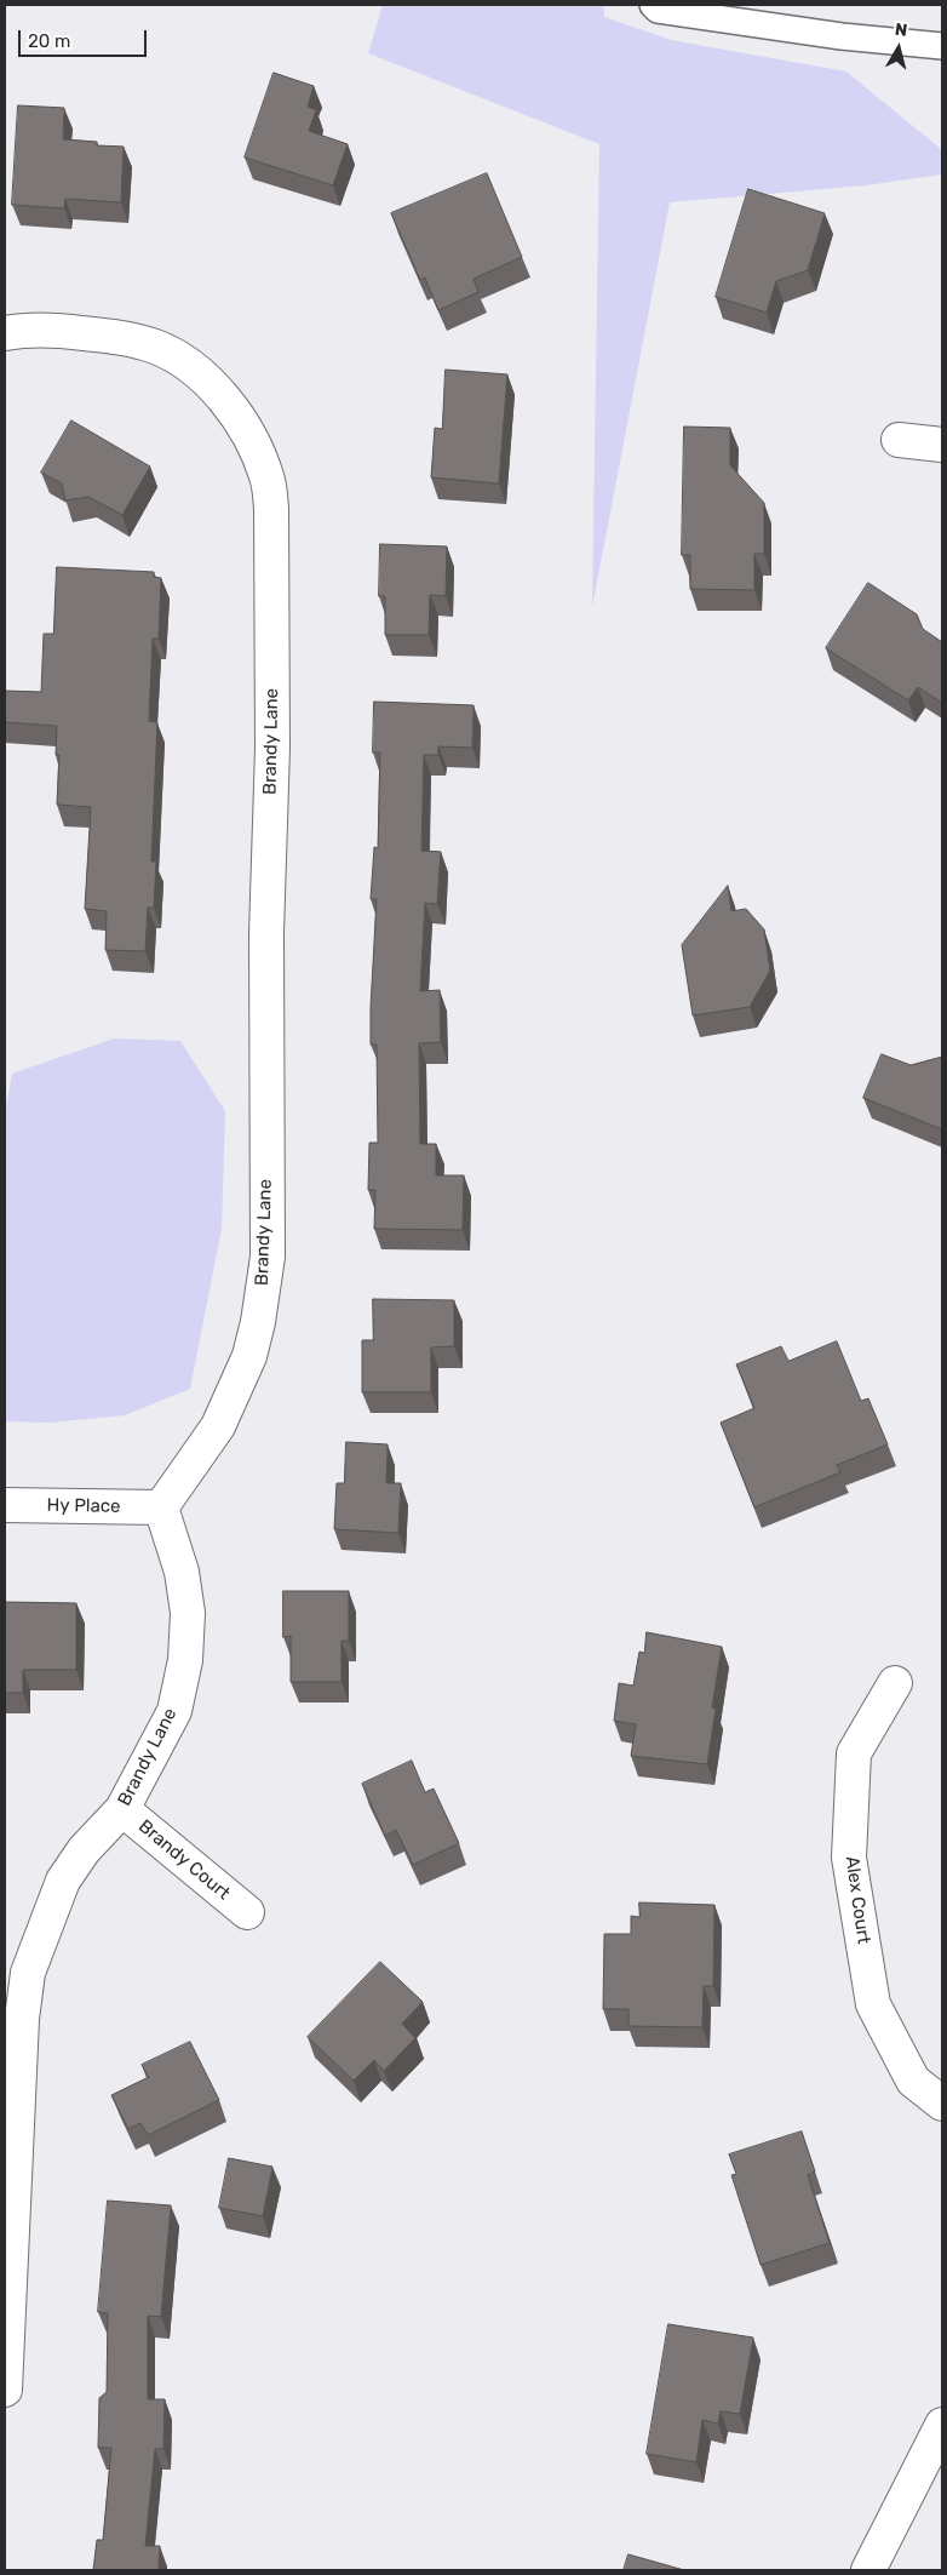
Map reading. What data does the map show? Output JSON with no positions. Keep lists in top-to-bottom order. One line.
{"streets":{"street":["Brandy Lane","Hy Place","Brandy Court","Alex Court"]},"crossings":[["Brandy Lane","Hy Place"],["Brandy Lane","Brandy Court"]],"scale_bar":"20 m","north":"top"}
